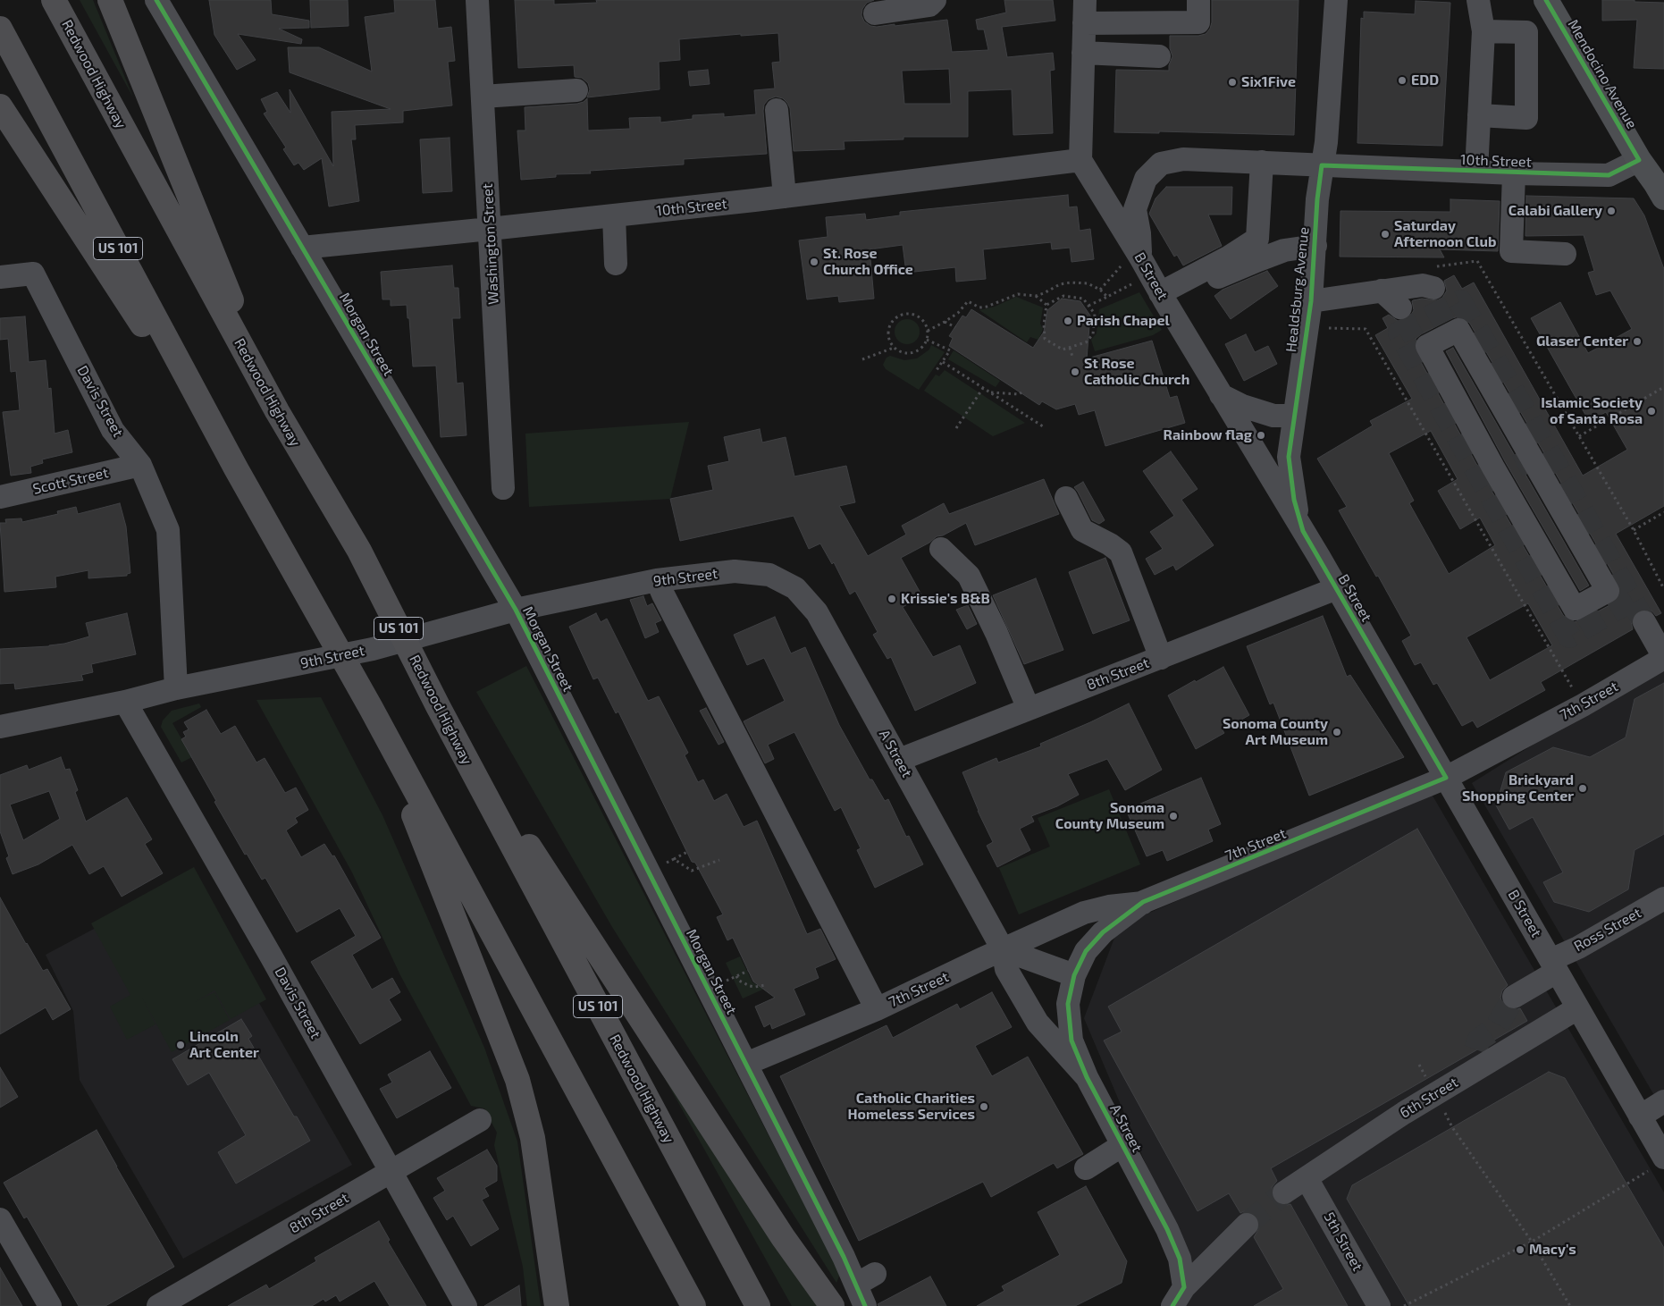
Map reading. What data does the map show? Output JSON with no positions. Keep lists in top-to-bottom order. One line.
{"streets":{"highway":["Redwood Highway","US 101"],"main road":["Mendocino Avenue"],"street":["10th Street","Washington Street","B Street","Healdsburg Avenue","Morgan Street","Davis Street","Scott Street","9th Street","8th Street","7th Street","A Street","Ross Street","6th Street","5th Street"]},"crossings":[["Mendocino Avenue","10th Street"],["10th Street","Washington Street"],["10th Street","B Street"],["10th Street","Healdsburg Avenue"],["10th Street","Morgan Street"],["B Street","Healdsburg Avenue"],["B Street","8th Street"],["B Street","7th Street"],["B Street","Ross Street"],["B Street","6th Street"],["Morgan Street","9th Street"],["Morgan Street","7th Street"],["Davis Street","Scott Street"],["Davis Street","9th Street"],["Davis Street","8th Street"],["9th Street","A Street"],["8th Street","A Street"],["7th Street","A Street"],["6th Street","5th Street"]],"places":["EDD","Six1Five","Calabi Gallery","Saturday Afternoon Club","St. Rose Church Office","Parish Chapel","Glaser Center","St Rose Catholic Church","Islamic Society of Santa Rosa","Rainbow flag","Krissie's B&B","Sonoma County Art Museum","Brickyard Shopping Center","Sonoma County Museum","Lincoln Art Center","Catholic Charities Homeless Services","Macy's"]}
